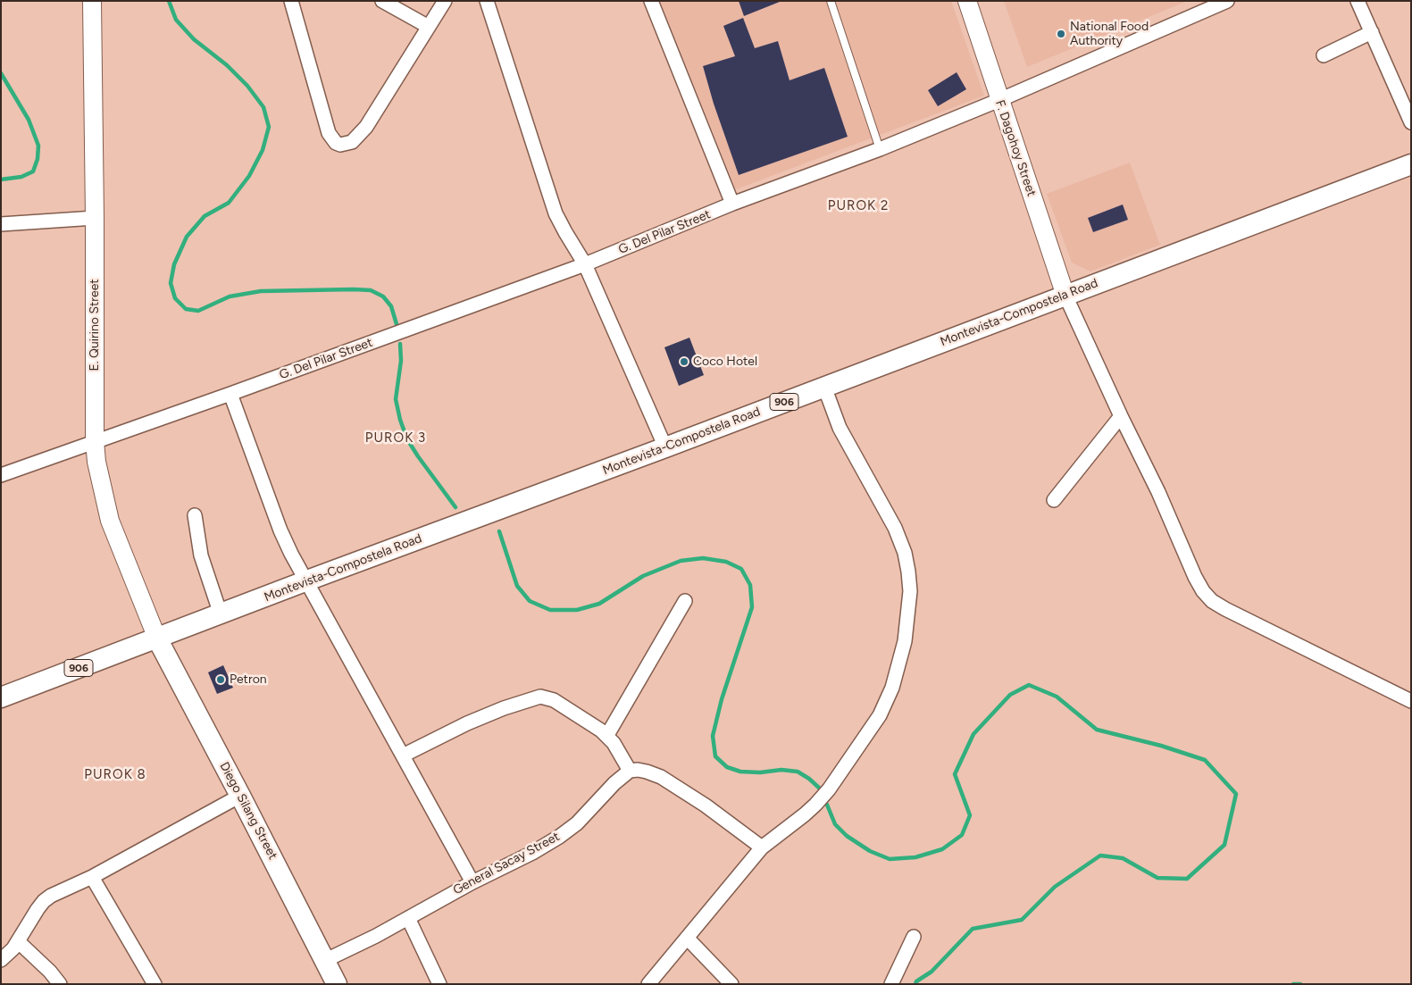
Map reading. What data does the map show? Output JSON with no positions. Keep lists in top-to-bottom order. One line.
{"streets":{"main road":["F. Dagohoy Street","Montevista-Compostela Road","E. Quirino Street","906","Diego Silang Street"],"street":["G. Del Pilar Street","General Sacay Street"]},"crossings":[["F. Dagohoy Street","G. Del Pilar Street"],["F. Dagohoy Street","Montevista-Compostela Road"],["G. Del Pilar Street","E. Quirino Street"],["Montevista-Compostela Road","E. Quirino Street"],["Montevista-Compostela Road","Diego Silang Street"],["E. Quirino Street","Diego Silang Street"],["Diego Silang Street","General Sacay Street"]],"districts":["PUROK 2","PUROK 3","PUROK 8"],"places":["National Food Authority","Coco Hotel","Petron"]}
